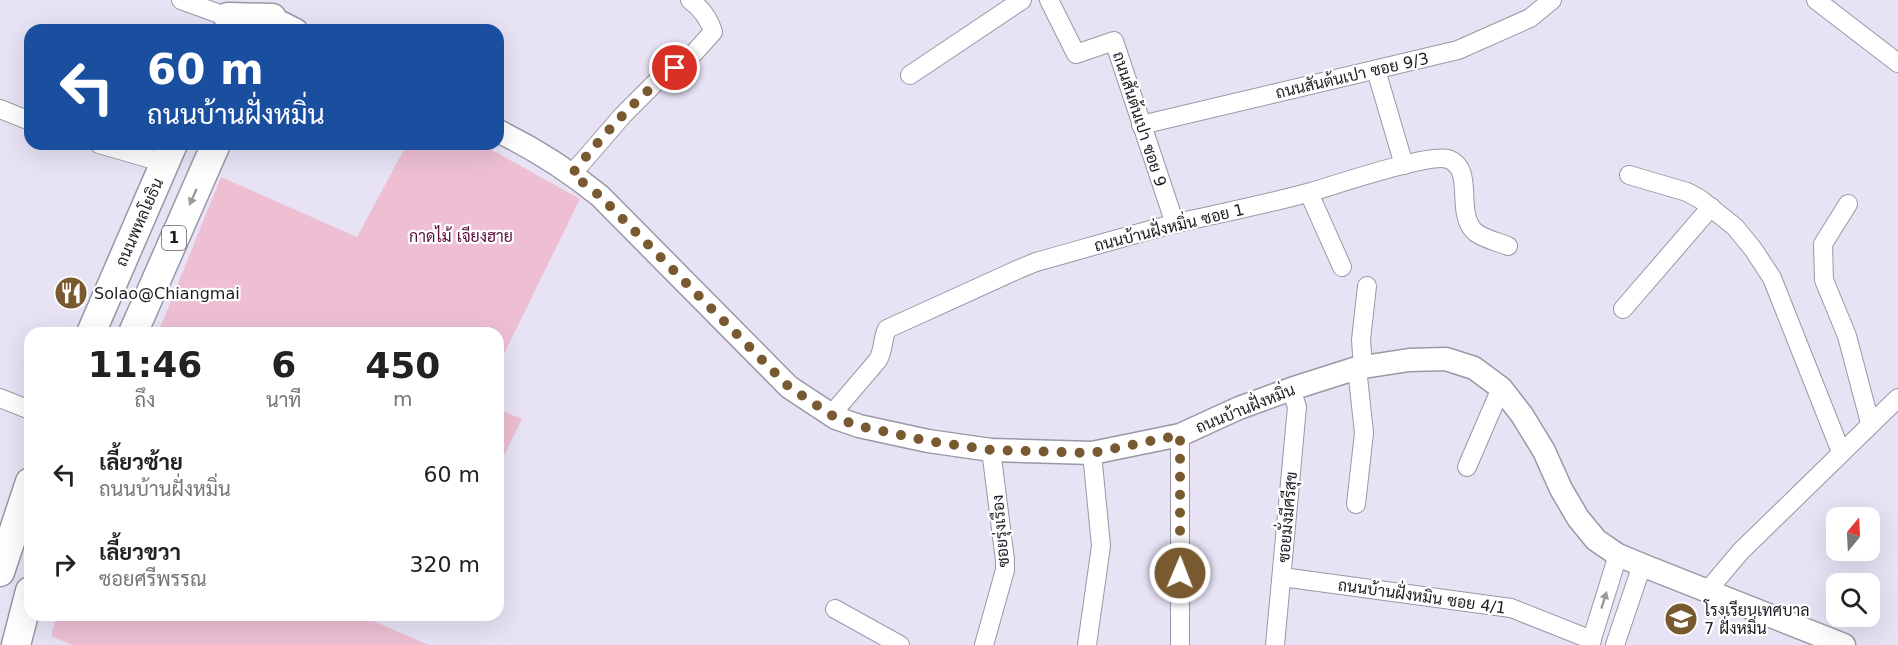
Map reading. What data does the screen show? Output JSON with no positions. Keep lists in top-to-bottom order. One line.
{"streets":{"main road":["ถนนพหลโยธิน","1"],"street":["ถนนสันต้นเปา ซอย 9/3","ถนนสันต้นเปา ซอย 9","ถนนบ้านฝั่งหมิ่น ซอย 1","ถนนบ้านฝั่งหมิ่น","ซอยมั่งมีศรีสุข","ซอยรุ่งเรือง","ถนนบ้านฝั่งหมิน ซอย 4/1"]},"crossings":[["ถนนสันต้นเปา ซอย 9/3","ถนนสันต้นเปา ซอย 9"],["ถนนสันต้นเปา ซอย 9","ถนนบ้านฝั่งหมิ่น ซอย 1"],["ถนนบ้านฝั่งหมิ่น ซอย 1","ถนนบ้านฝั่งหมิ่น"],["ถนนบ้านฝั่งหมิ่น","ซอยมั่งมีศรีสุข"],["ถนนบ้านฝั่งหมิ่น","ซอยรุ่งเรือง"],["ซอยมั่งมีศรีสุข","ถนนบ้านฝั่งหมิน ซอย 4/1"]],"parks":["กาดไม้ เจียงฮาย"],"places":{"restaurant":["Solao@Chiangmai"],"school or university":["โรงเรียนเทศบาล 7 ฝั่งหมิ่น"]},"north":"top","page":{"turn":["60 m","ถนนบ้านฝั่งหมิ่น"],"eta":["11:46","ถึง","6","นาที","450","m"],"list":[{"name":"เลี้ยวซ้าย","note":"ถนนบ้านฝั่งหมิ่น","value":"60 m"},{"name":"เลี้ยวขวา","note":"ซอยศรีพรรณ","value":"320 m"}]}}
